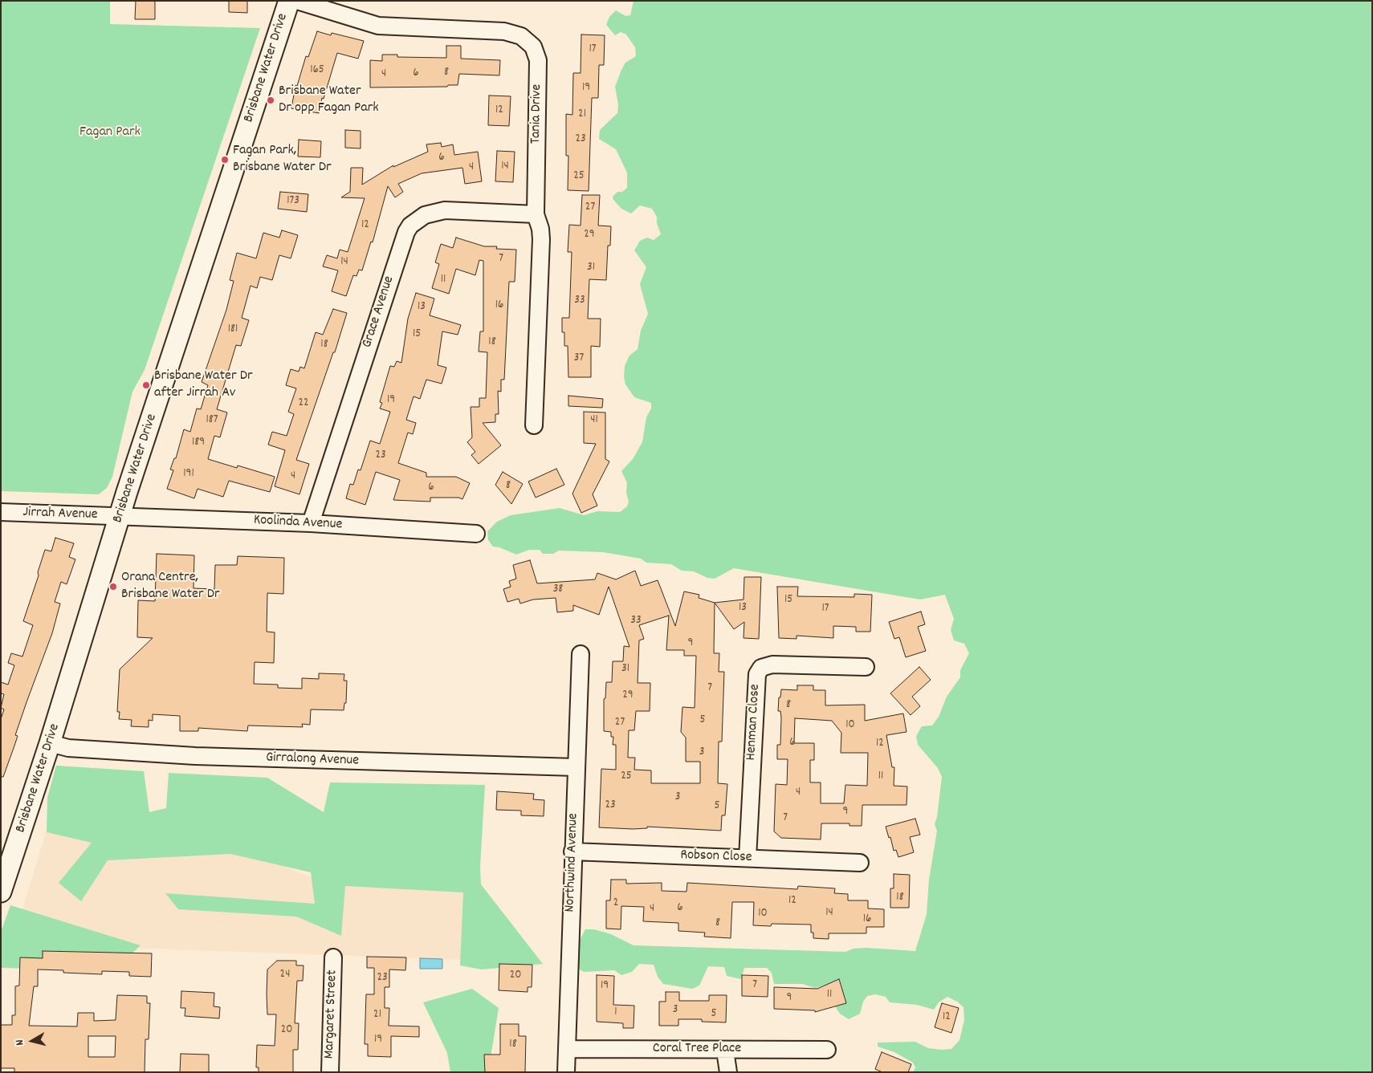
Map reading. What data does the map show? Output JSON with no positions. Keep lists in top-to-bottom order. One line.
{"streets":{"main road":["Brisbane Water Drive"],"street":["Tania Drive","Grace Avenue","Jirrah Avenue","Koolinda Avenue","Henman Close","Girralong Avenue","Robson Close","Northwind Avenue","Margaret Street","Coral Tree Place"]},"crossings":[["Brisbane Water Drive","Jirrah Avenue"],["Brisbane Water Drive","Koolinda Avenue"],["Brisbane Water Drive","Girralong Avenue"],["Tania Drive","Grace Avenue"],["Grace Avenue","Koolinda Avenue"],["Jirrah Avenue","Koolinda Avenue"],["Henman Close","Robson Close"],["Girralong Avenue","Northwind Avenue"],["Robson Close","Northwind Avenue"],["Northwind Avenue","Coral Tree Place"]],"parks":["Fagan Park"],"places":["Brisbane Water Dr opp Fagan Park","Fagan Park, Brisbane Water Dr","Brisbane Water Dr after Jirrah Av","Orana Centre, Brisbane Water Dr"],"house_numbers":["17","165","8","6","4","19","12","21","23","6","14","4","25","173","27","12","29","7","14","31","11","33","16","13","181","15","18","18","37","19","22","187","41","189","23","191","4","8","6","38","15","13","17","33","9","31","7","29","8","5","27","10","6","12","3","25","11","4","3","23","5","9","7","18","12","2","6","4","14","10","16","8","24","20","23","7","19","11","9","3","1","5","21","12","20","19","18"],"north":"left"}
